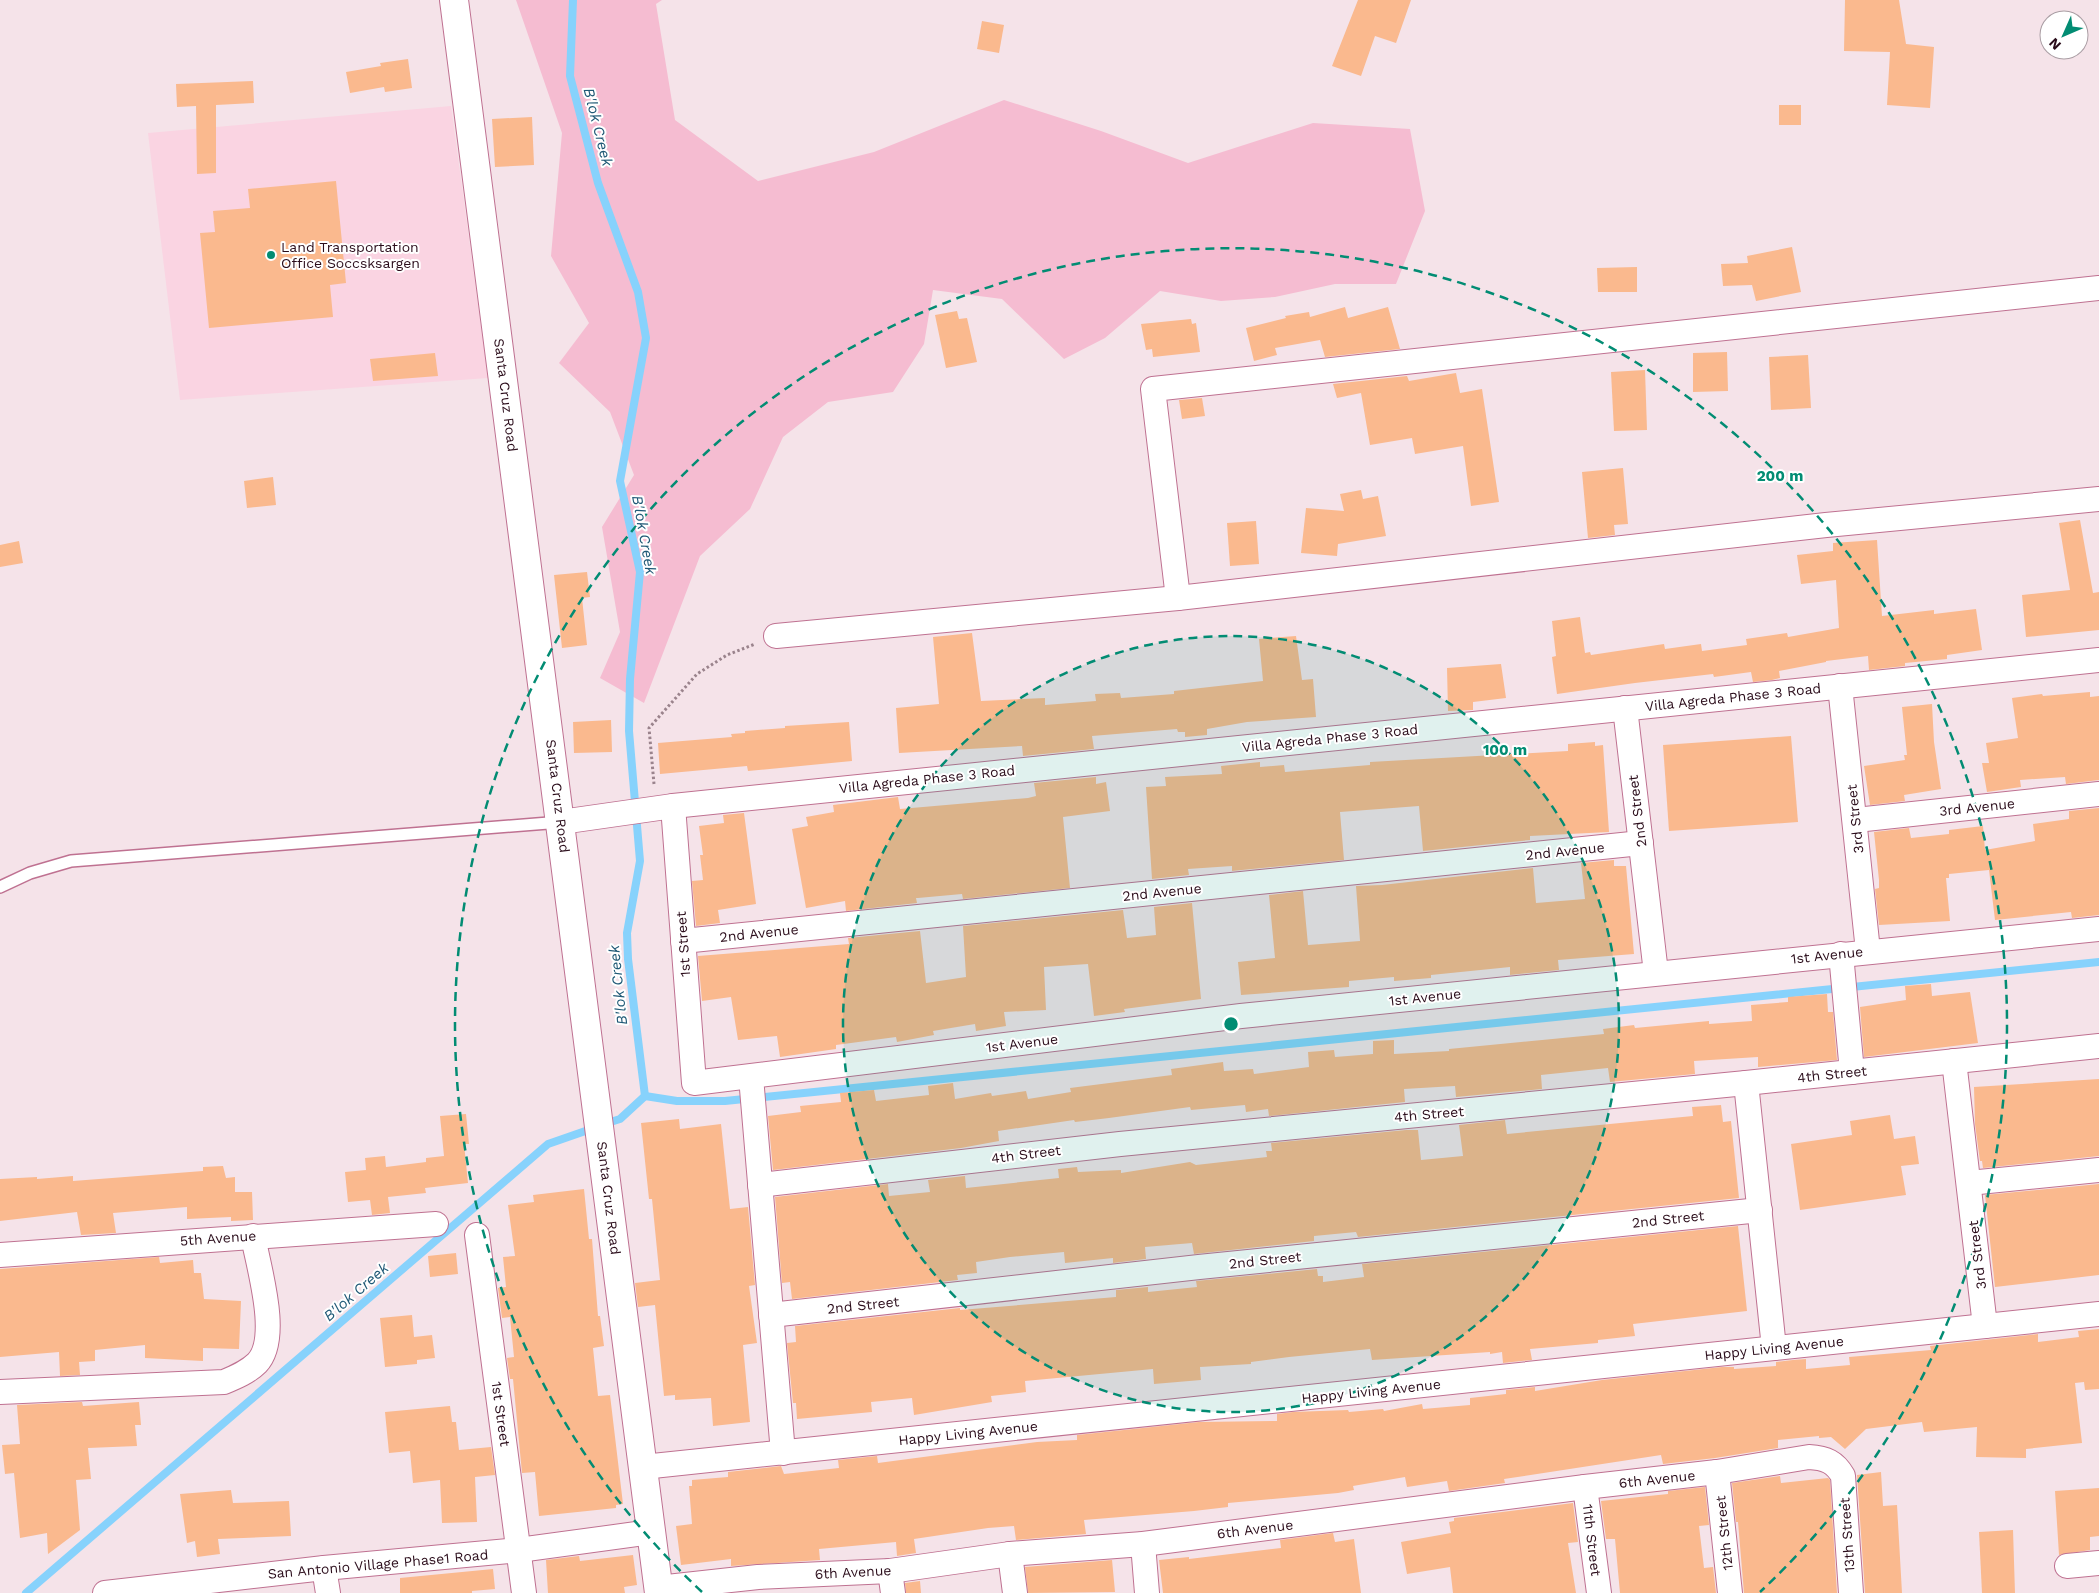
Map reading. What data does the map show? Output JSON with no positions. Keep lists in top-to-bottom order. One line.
{"streets":{"street":["Santa Cruz Road","Villa Agreda Phase 3 Road","3rd Avenue","2nd Street","3rd Street","2nd Avenue","1st Street","1st Avenue","4th Street","5th Avenue","Happy Living Avenue","6th Avenue","12th Street","13th Street","11th Street","San Antonio Village Phase1 Road"]},"crossings":[["Santa Cruz Road","Villa Agreda Phase 3 Road"],["Santa Cruz Road","Happy Living Avenue"],["Santa Cruz Road","6th Avenue"],["Santa Cruz Road","San Antonio Village Phase1 Road"],["Villa Agreda Phase 3 Road","2nd Street"],["Villa Agreda Phase 3 Road","3rd Street"],["Villa Agreda Phase 3 Road","1st Street"],["3rd Avenue","3rd Street"],["2nd Street","2nd Avenue"],["2nd Street","1st Avenue"],["3rd Street","1st Avenue"],["3rd Street","4th Street"],["3rd Street","Happy Living Avenue"],["2nd Avenue","1st Street"],["1st Street","1st Avenue"],["1st Street","San Antonio Village Phase1 Road"],["6th Avenue","12th Street"],["6th Avenue","13th Street"],["6th Avenue","11th Street"]],"water":["B'lok Creek"],"places":["Land Transportation Office Soccsksargen"],"north":"bottom left","rings":["200 m","100 m"]}
